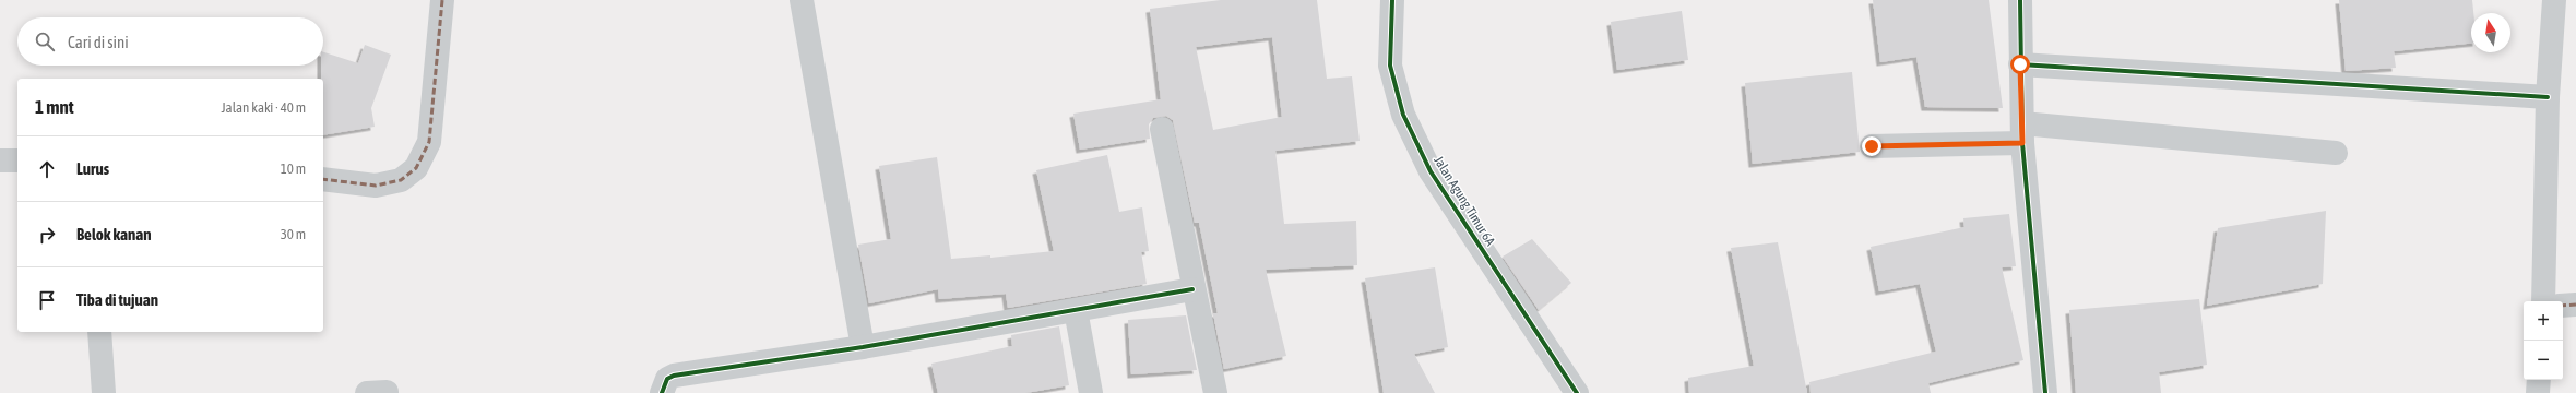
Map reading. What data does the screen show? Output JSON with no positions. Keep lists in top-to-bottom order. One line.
{"streets":{"street":["Jalan Agung Timur 6A"]},"north":"top","page":{"search":"Cari di sini","heading":["1 mnt","Jalan kaki · 40 m"],"list":[["Lurus","10 m"],["Belok kanan","30 m"],"Tiba di tujuan"],"map_buttons":["+","−"]}}
